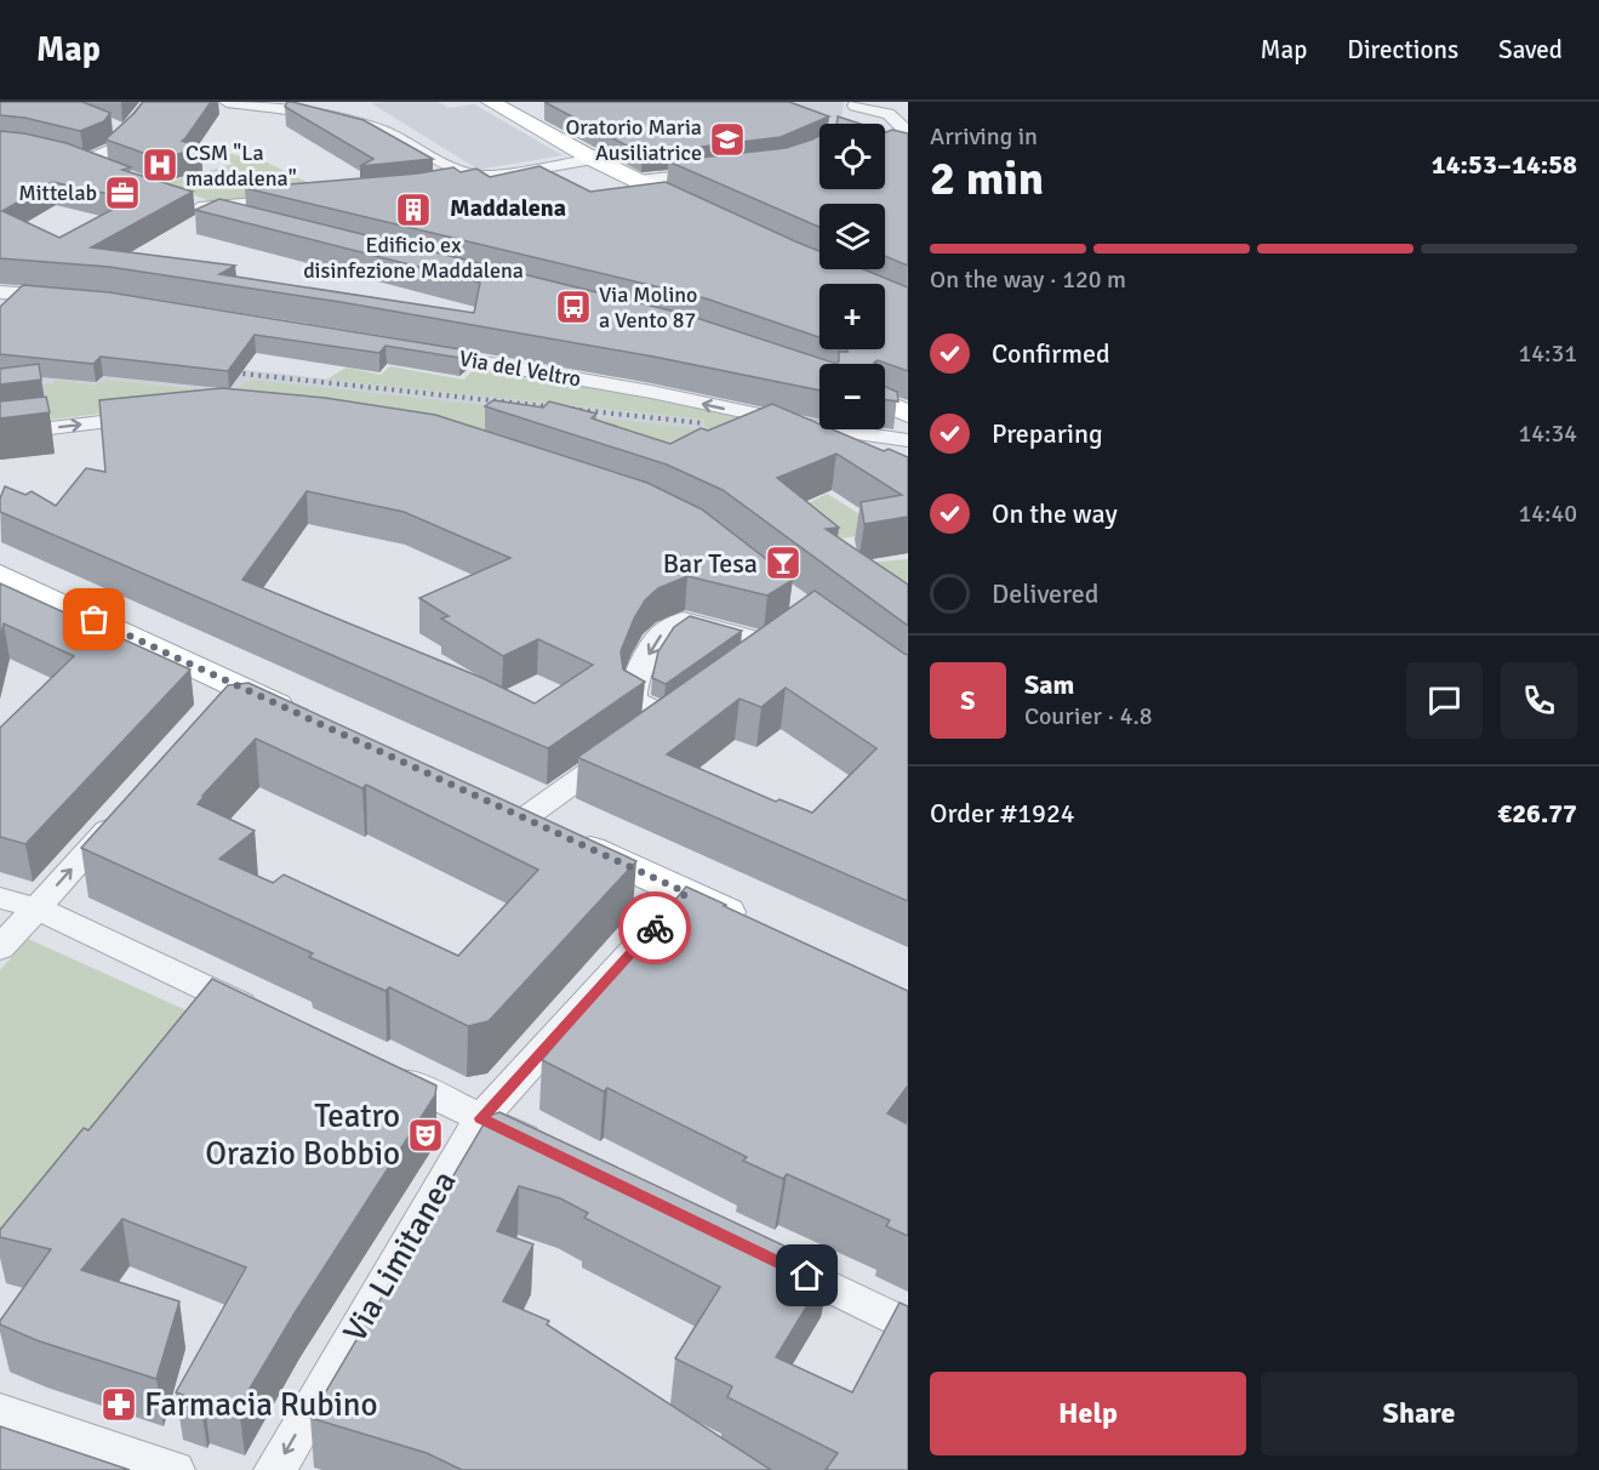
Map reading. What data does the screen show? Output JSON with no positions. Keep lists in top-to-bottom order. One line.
{"streets":{"street":["Via del Veltro","Via Limitanea"]},"one_way":["Via Limitanea"],"districts":["Maddalena"],"places":{"school or university":["Oratorio Maria Ausiliatrice"],"hospital":["CSM \"La maddalena\""],"office":["Mittelab"],"building":["Edificio ex disinfezione Maddalena"],"bus stop":["Via Molino a Vento 87"],"bar":["Bar Tesa"],"theatre":["Teatro Orazio Bobbio"],"pharmacy":["Farmacia Rubino"]},"page":{"header":"Map","nav":["Map","Directions","Saved"],"heading":["2 min","Arriving in","14:53–14:58"],"panel":["Sam","Courier · 4.8","Order #1924","€26.77"],"map_buttons":["+","−"],"bar":"On the way · 120 m","list":[["Confirmed","14:31"],["Preparing","14:34"],["On the way","14:40"],"Delivered"],"round":"S","buttons":["Help","Share"]}}
